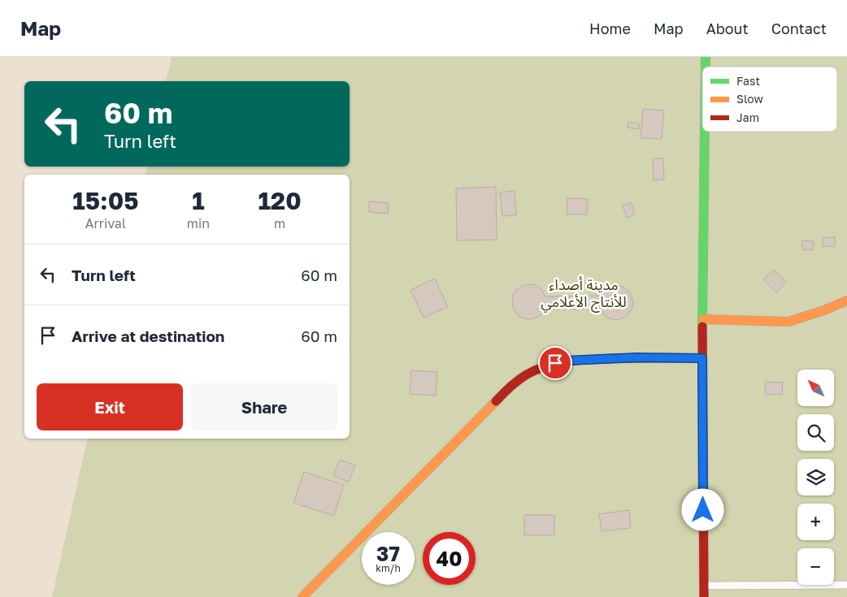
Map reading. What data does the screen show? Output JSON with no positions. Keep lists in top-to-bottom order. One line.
{"parks":["مدينة أصداء للأنتاج الأعلامي"],"legend":["Fast","Slow","Jam"],"north":"top left","page":{"header":"Map","nav":["Home","Map","About","Contact"],"turn":["60 m","Turn left"],"eta":["15:05","Arrival","1","min","120","m"],"list":[{"name":"Turn left","value":"60 m"},{"name":"Arrive at destination","value":"60 m"}],"map_buttons":["+","−"],"buttons":["Exit","Share"],"speed":"37 km/h","limit":"40"}}
